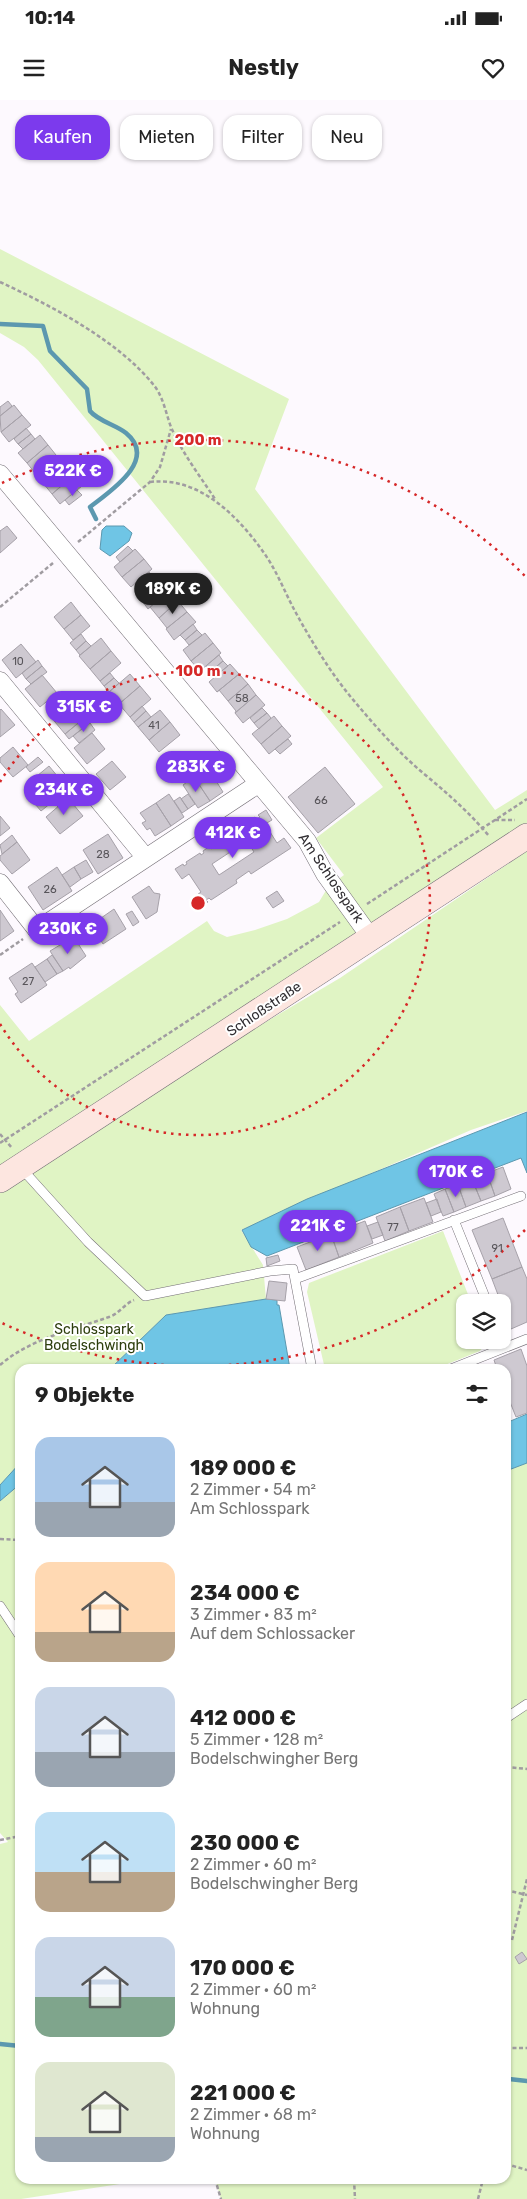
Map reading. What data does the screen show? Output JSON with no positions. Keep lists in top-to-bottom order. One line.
{"streets":{"street":["Am Schlosspark","Schloßstraße"]},"crossings":[["Am Schlosspark","Schloßstraße"]],"parks":["Schlosspark Bodelschwingh"],"house_numbers":["10","58","41","66","28","26","27","77","91"],"page":{"status":"10:14","header":"Nestly","chip":["Kaufen","Mieten","Filter","Neu"],"price":["522K €","189K €","315K €","283K €","234K €","412K €","230K €","170K €","221K €"],"heading":"9 Objekte","list":[{"name":"189 000 €","note":"2 Zimmer · 54 m² · Am Schlosspark"},{"name":"234 000 €","note":"3 Zimmer · 83 m² · Auf dem Schlossacker"},{"name":"412 000 €","note":"5 Zimmer · 128 m² · Bodelschwingher Berg"},{"name":"230 000 €","note":"2 Zimmer · 60 m² · Bodelschwingher Berg"},{"name":"170 000 €","note":"2 Zimmer · 60 m² · Wohnung"},{"name":"221 000 €","note":"2 Zimmer · 68 m² · Wohnung"}]},"rings":["200 m","100 m"]}
